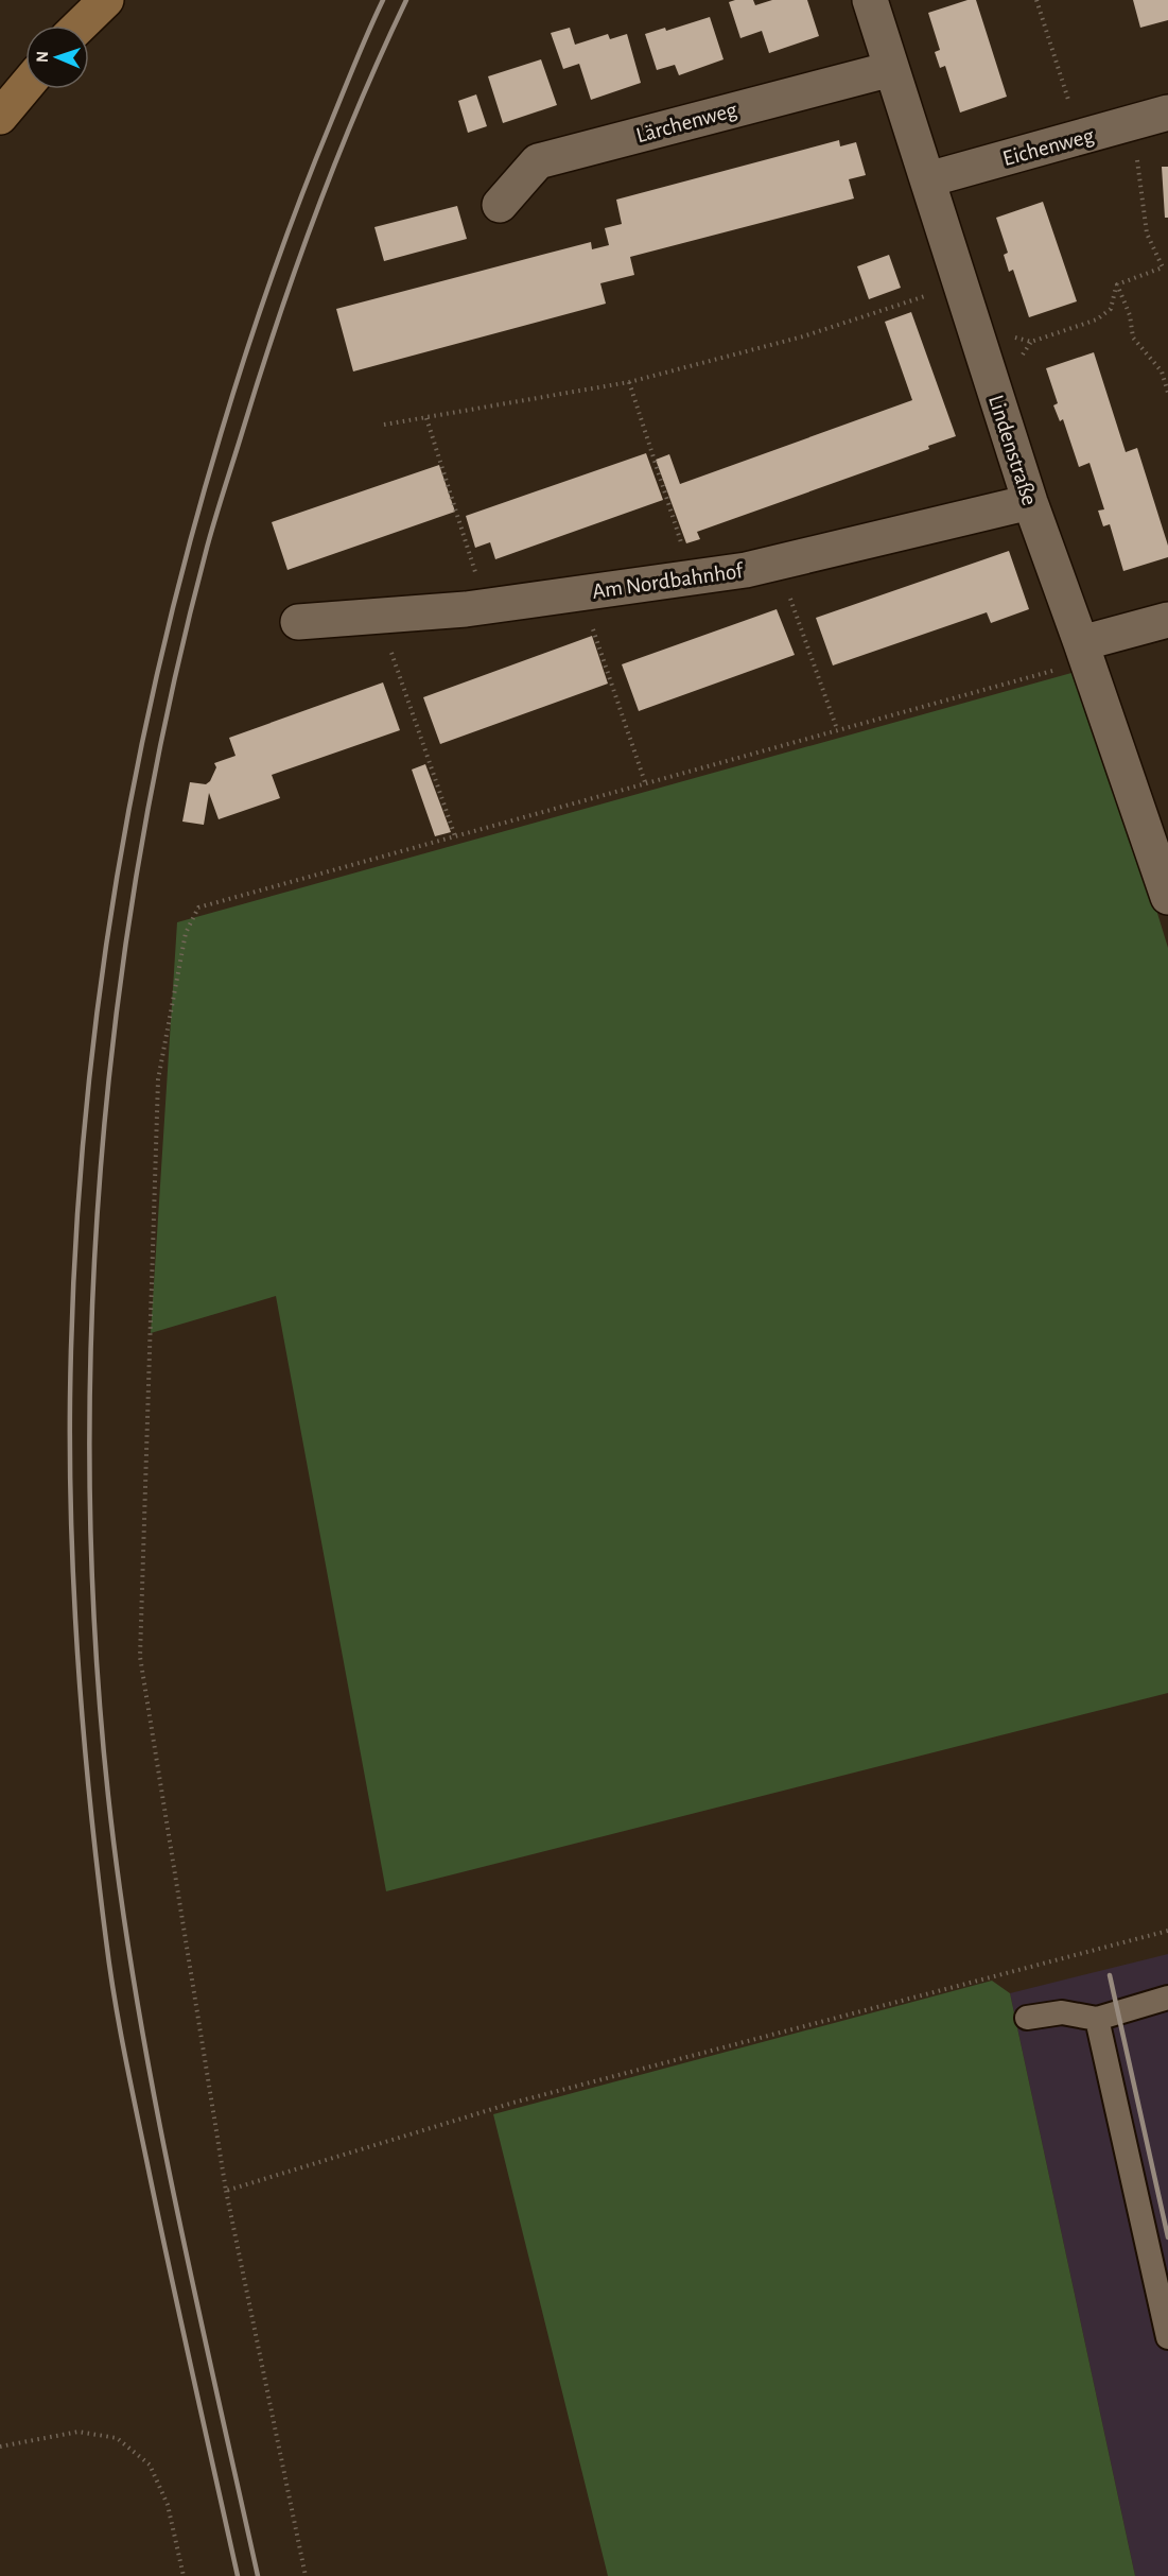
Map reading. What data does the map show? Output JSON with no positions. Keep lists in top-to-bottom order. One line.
{"streets":{"street":["Lärchenweg","Eichenweg","Lindenstraße","Am Nordbahnhof"]},"crossings":[["Lärchenweg","Lindenstraße"],["Eichenweg","Lindenstraße"],["Lindenstraße","Am Nordbahnhof"]],"north":"left"}
